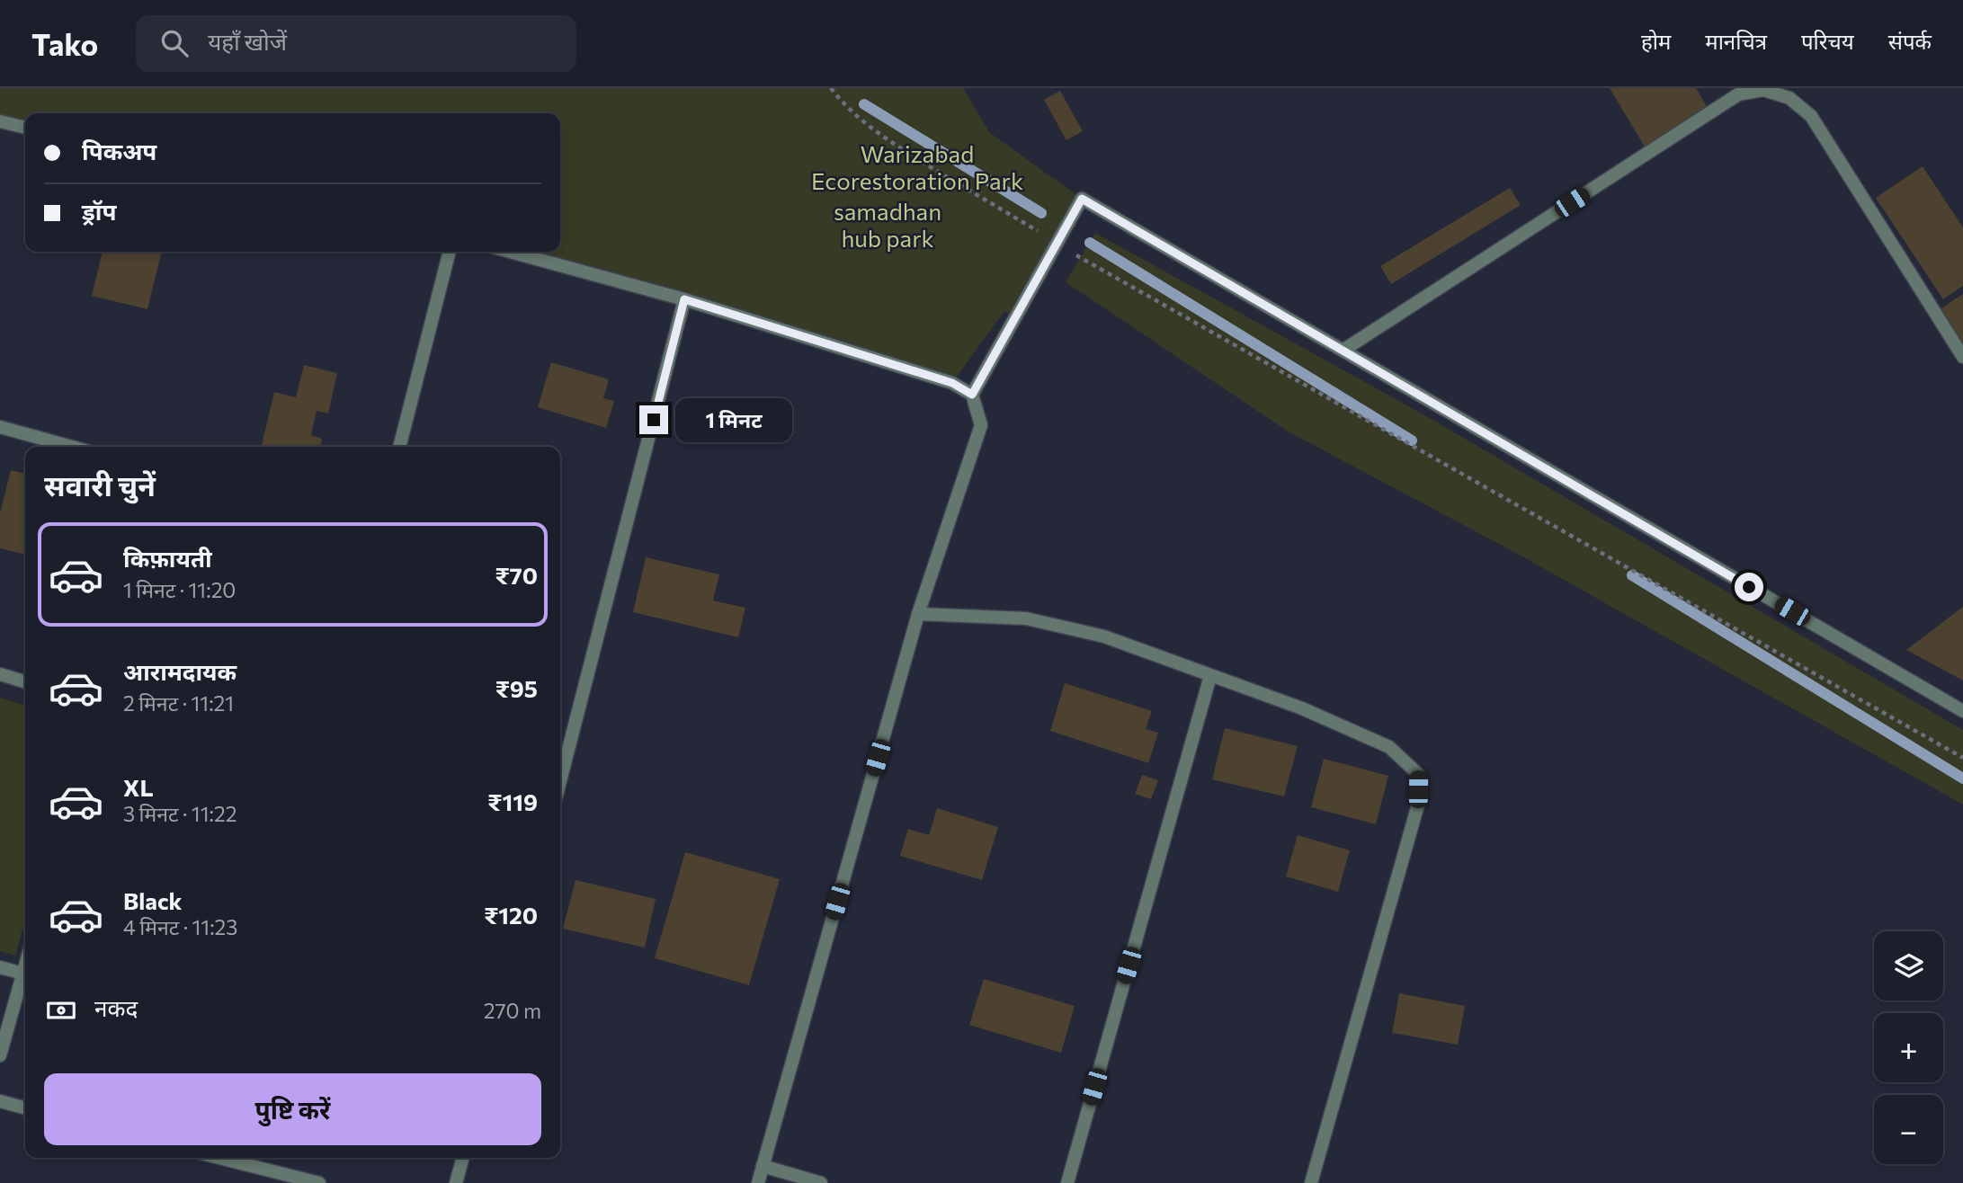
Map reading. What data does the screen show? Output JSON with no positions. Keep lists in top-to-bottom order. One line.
{"parks":["Warizabad Ecorestoration Park","samadhan hub park"],"page":{"header":"Tako","search":"यहाँ खोजें","nav":["होम","मानचित्र","परिचय","संपर्क"],"banner":["पिकअप","ड्रॉप"],"bubble":"1 मिनट","heading":"सवारी चुनें","list":[{"name":"किफ़ायती","note":"1 मिनट · 11:20","value":"₹70"},{"name":"आरामदायक","note":"2 मिनट · 11:21","value":"₹95"},{"name":"XL","note":"3 मिनट · 11:22","value":"₹119"},{"name":"Black","note":"4 मिनट · 11:23","value":"₹120"}],"map_buttons":["+","−"],"pay":["नकद","270 m"],"buttons":"पुष्टि करें"}}
